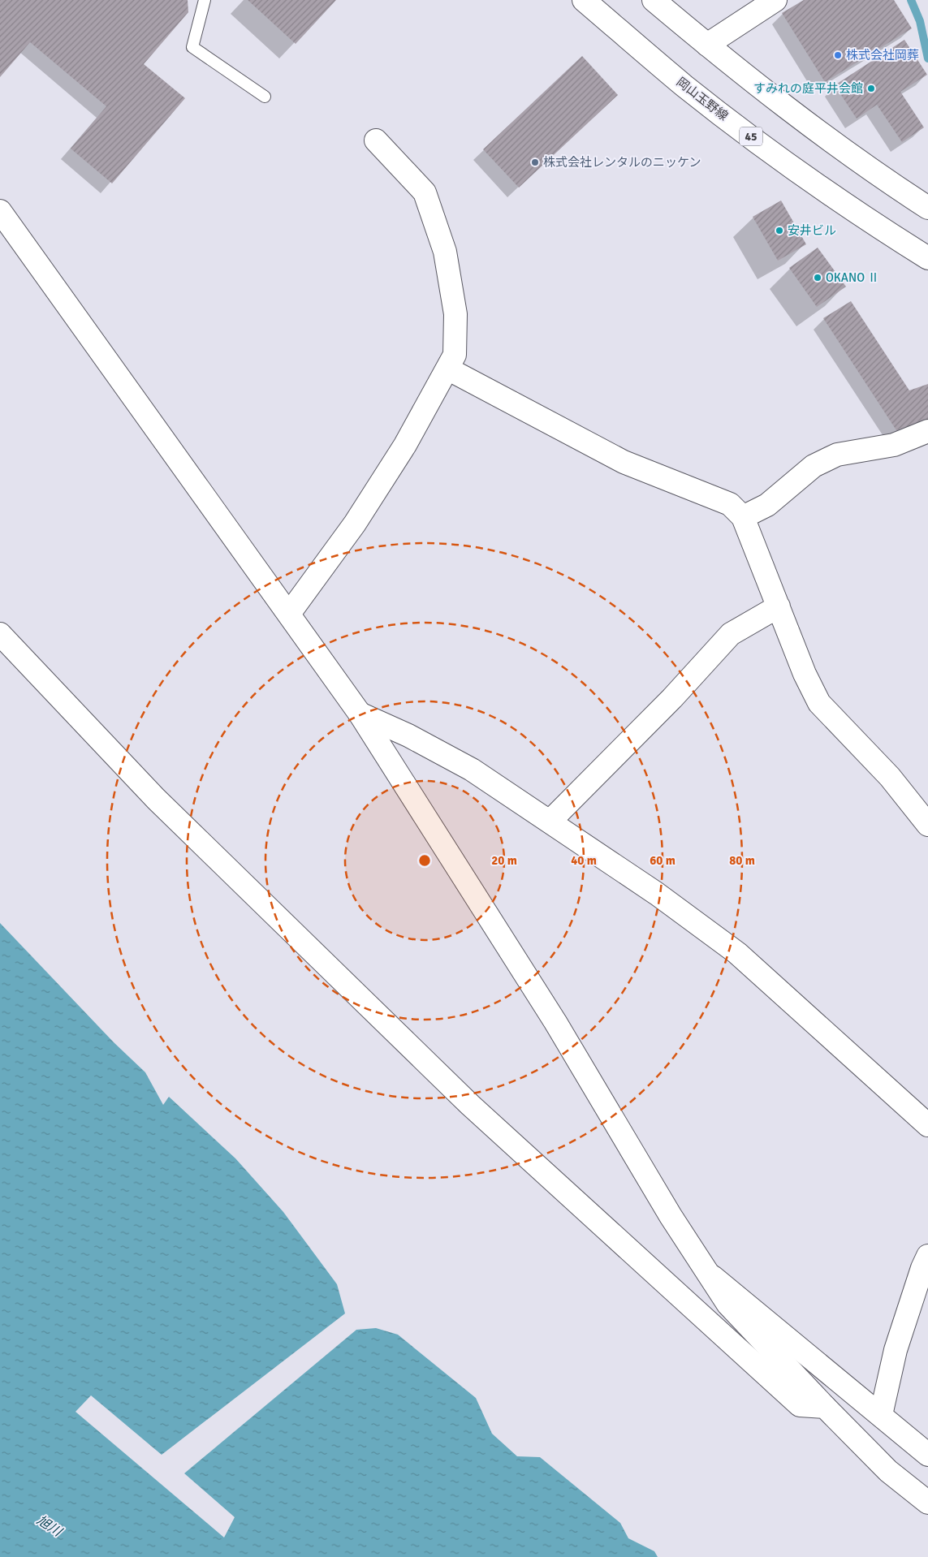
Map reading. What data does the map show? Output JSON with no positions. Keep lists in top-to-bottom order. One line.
{"streets":{"street":["岡山玉野線","45"]},"water":["旭川"],"places":["株式会社岡葬","すみれの庭平井会館","株式会社レンタルのニッケン","安井ビル","OKANO Ⅱ"],"rings":["20 m","40 m","60 m","80 m"]}
